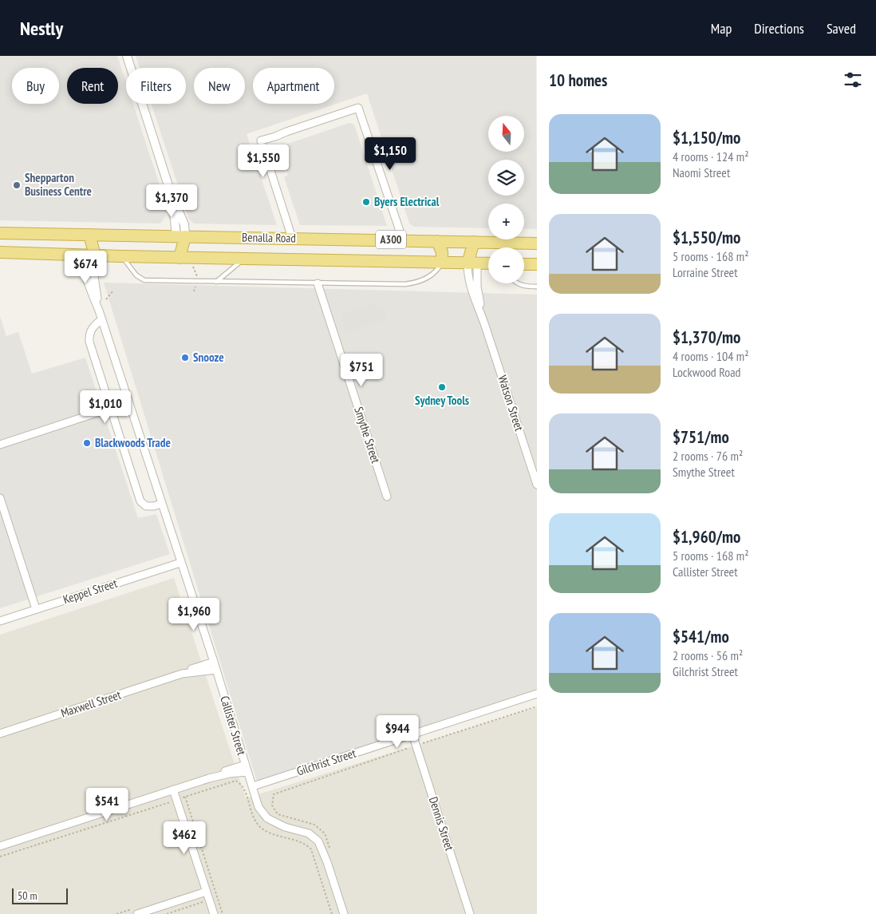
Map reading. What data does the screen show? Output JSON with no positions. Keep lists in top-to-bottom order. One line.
{"streets":{"highway":["Benalla Road","A300"],"street":["Watson Street","Smythe Street","Keppel Street","Maxwell Street","Callister Street","Gilchrist Street","Dennis Street"]},"crossings":[["Benalla Road","Watson Street"],["Benalla Road","Callister Street"],["Keppel Street","Callister Street"],["Maxwell Street","Callister Street"],["Callister Street","Gilchrist Street"],["Gilchrist Street","Dennis Street"]],"places":["Shepparton Business Centre","Byers Electrical","Snooze","Sydney Tools","Blackwoods Trade"],"scale_bar":"50 m","north":"top","page":{"header":"Nestly","nav":["Map","Directions","Saved"],"heading":"10 homes","chip":["Buy","Rent","Filters","New","Apartment"],"list":[{"name":"$1,150/mo","note":"4 rooms · 124 m² · Naomi Street"},{"name":"$1,550/mo","note":"5 rooms · 168 m² · Lorraine Street"},{"name":"$1,370/mo","note":"4 rooms · 104 m² · Lockwood Road"},{"name":"$751/mo","note":"2 rooms · 76 m² · Smythe Street"},{"name":"$1,960/mo","note":"5 rooms · 168 m² · Callister Street"},{"name":"$541/mo","note":"2 rooms · 56 m² · Gilchrist Street"}],"map_buttons":["+","−"],"price":["$1,150","$1,550","$1,370","$674","$751","$1,010","$1,960","$944","$541","$462"],"scale":"50 m"}}
